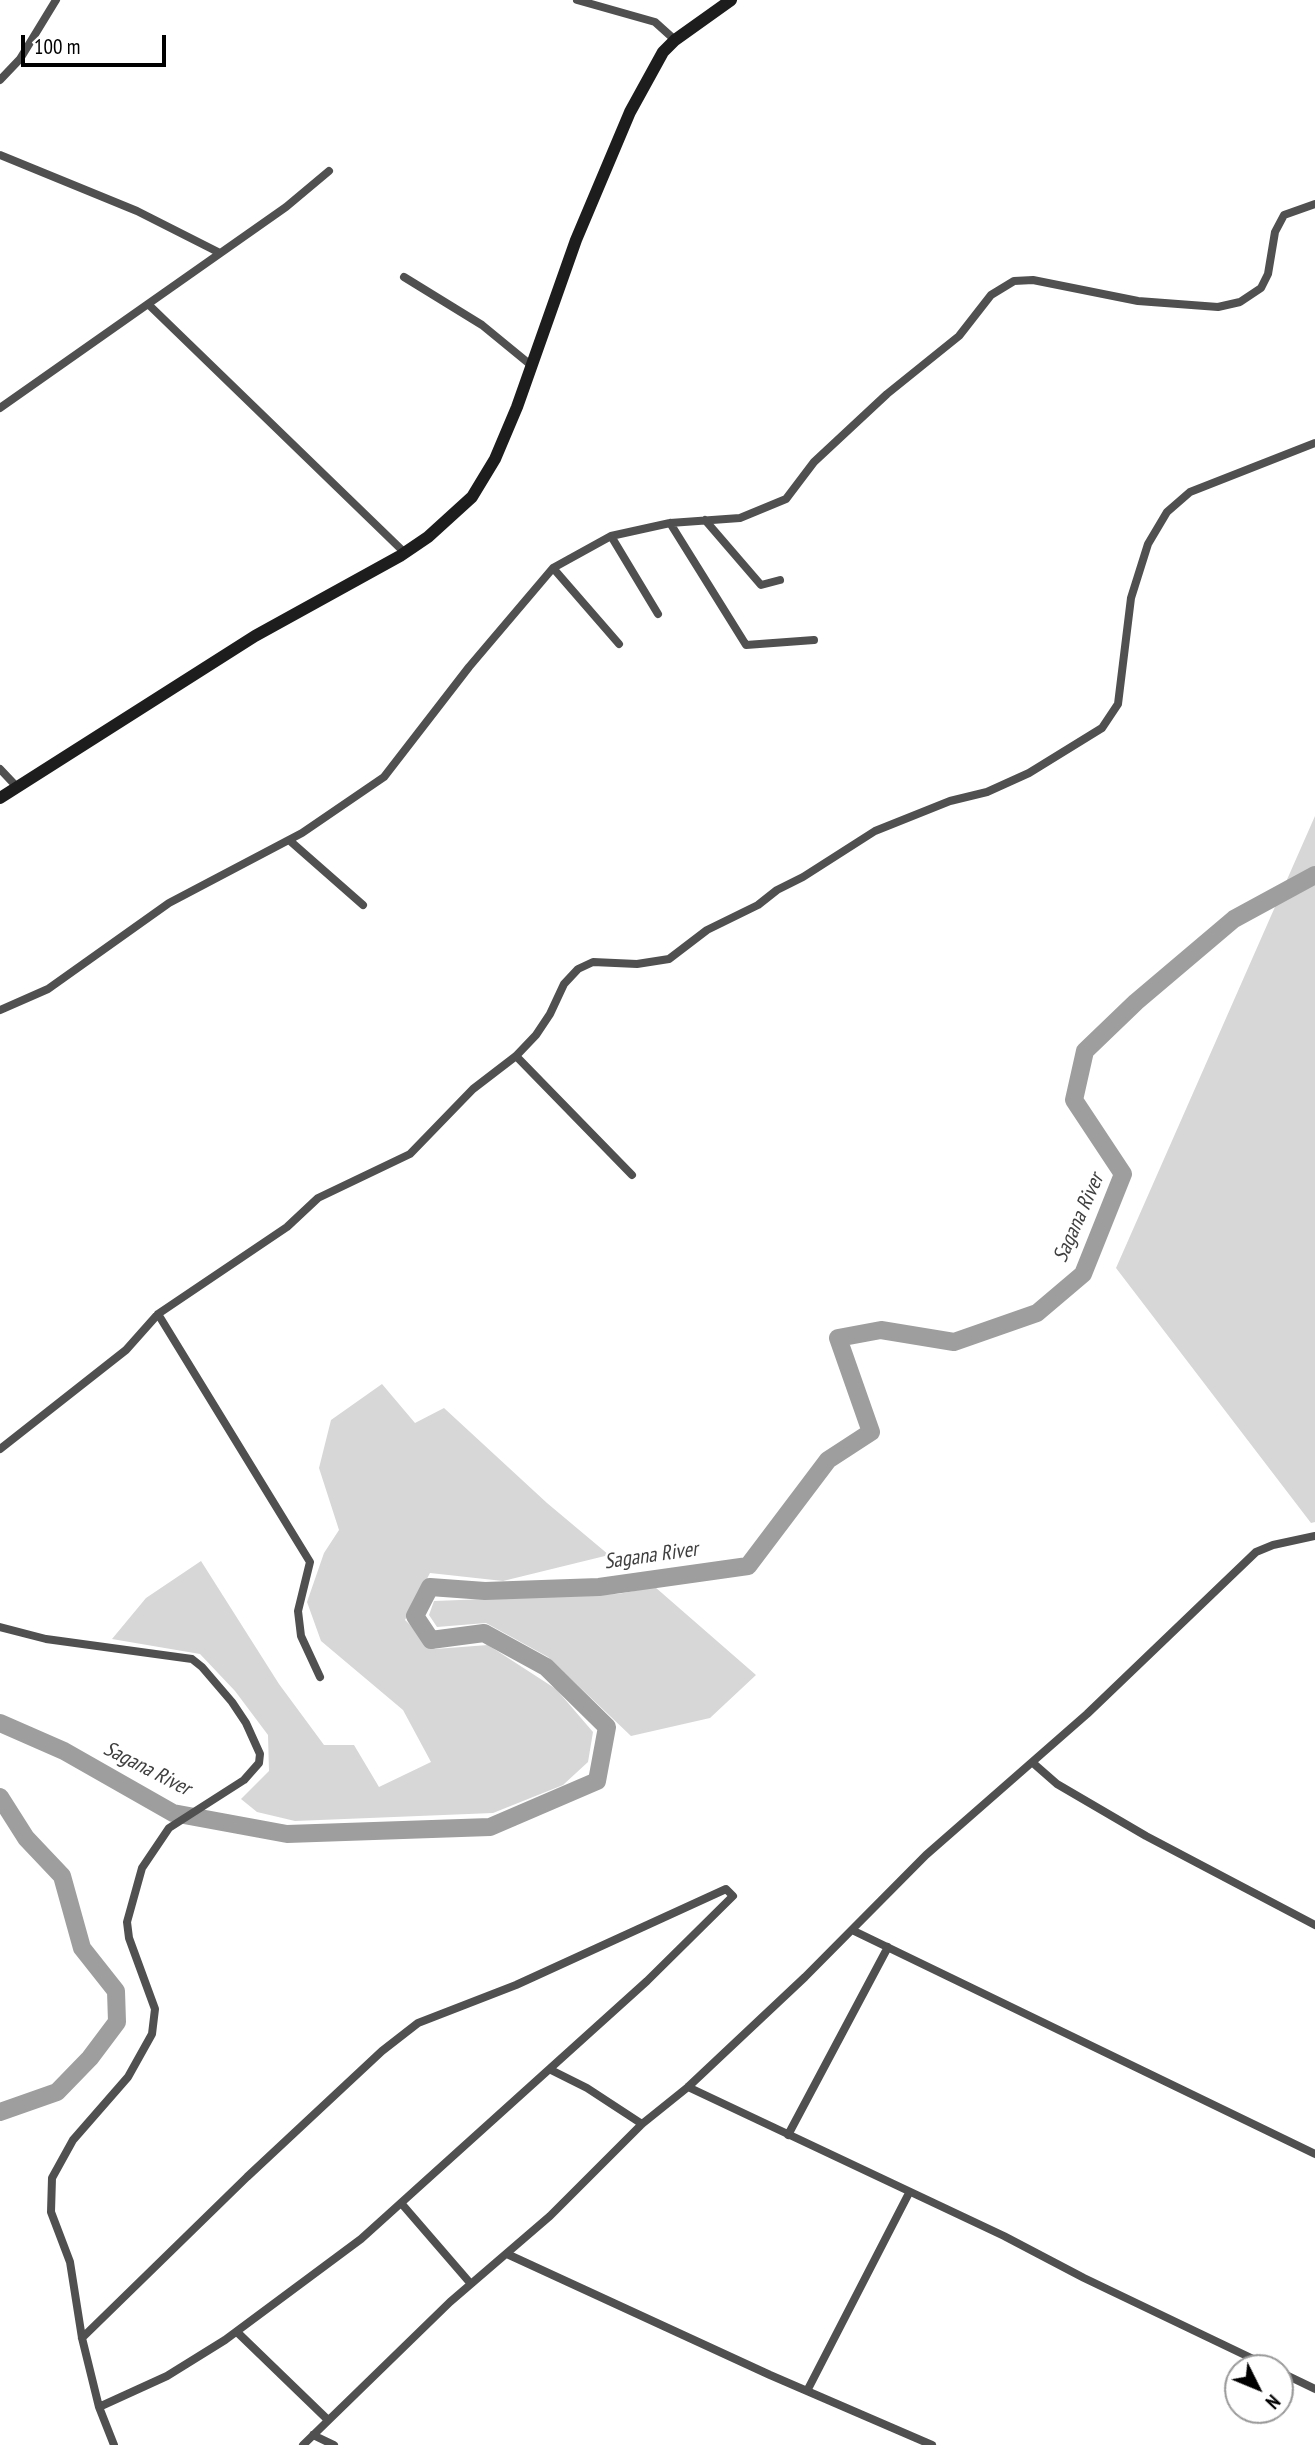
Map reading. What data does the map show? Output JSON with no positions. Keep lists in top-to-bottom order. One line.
{"water":["Sagana River"],"scale_bar":"100 m","north":"bottom right"}
